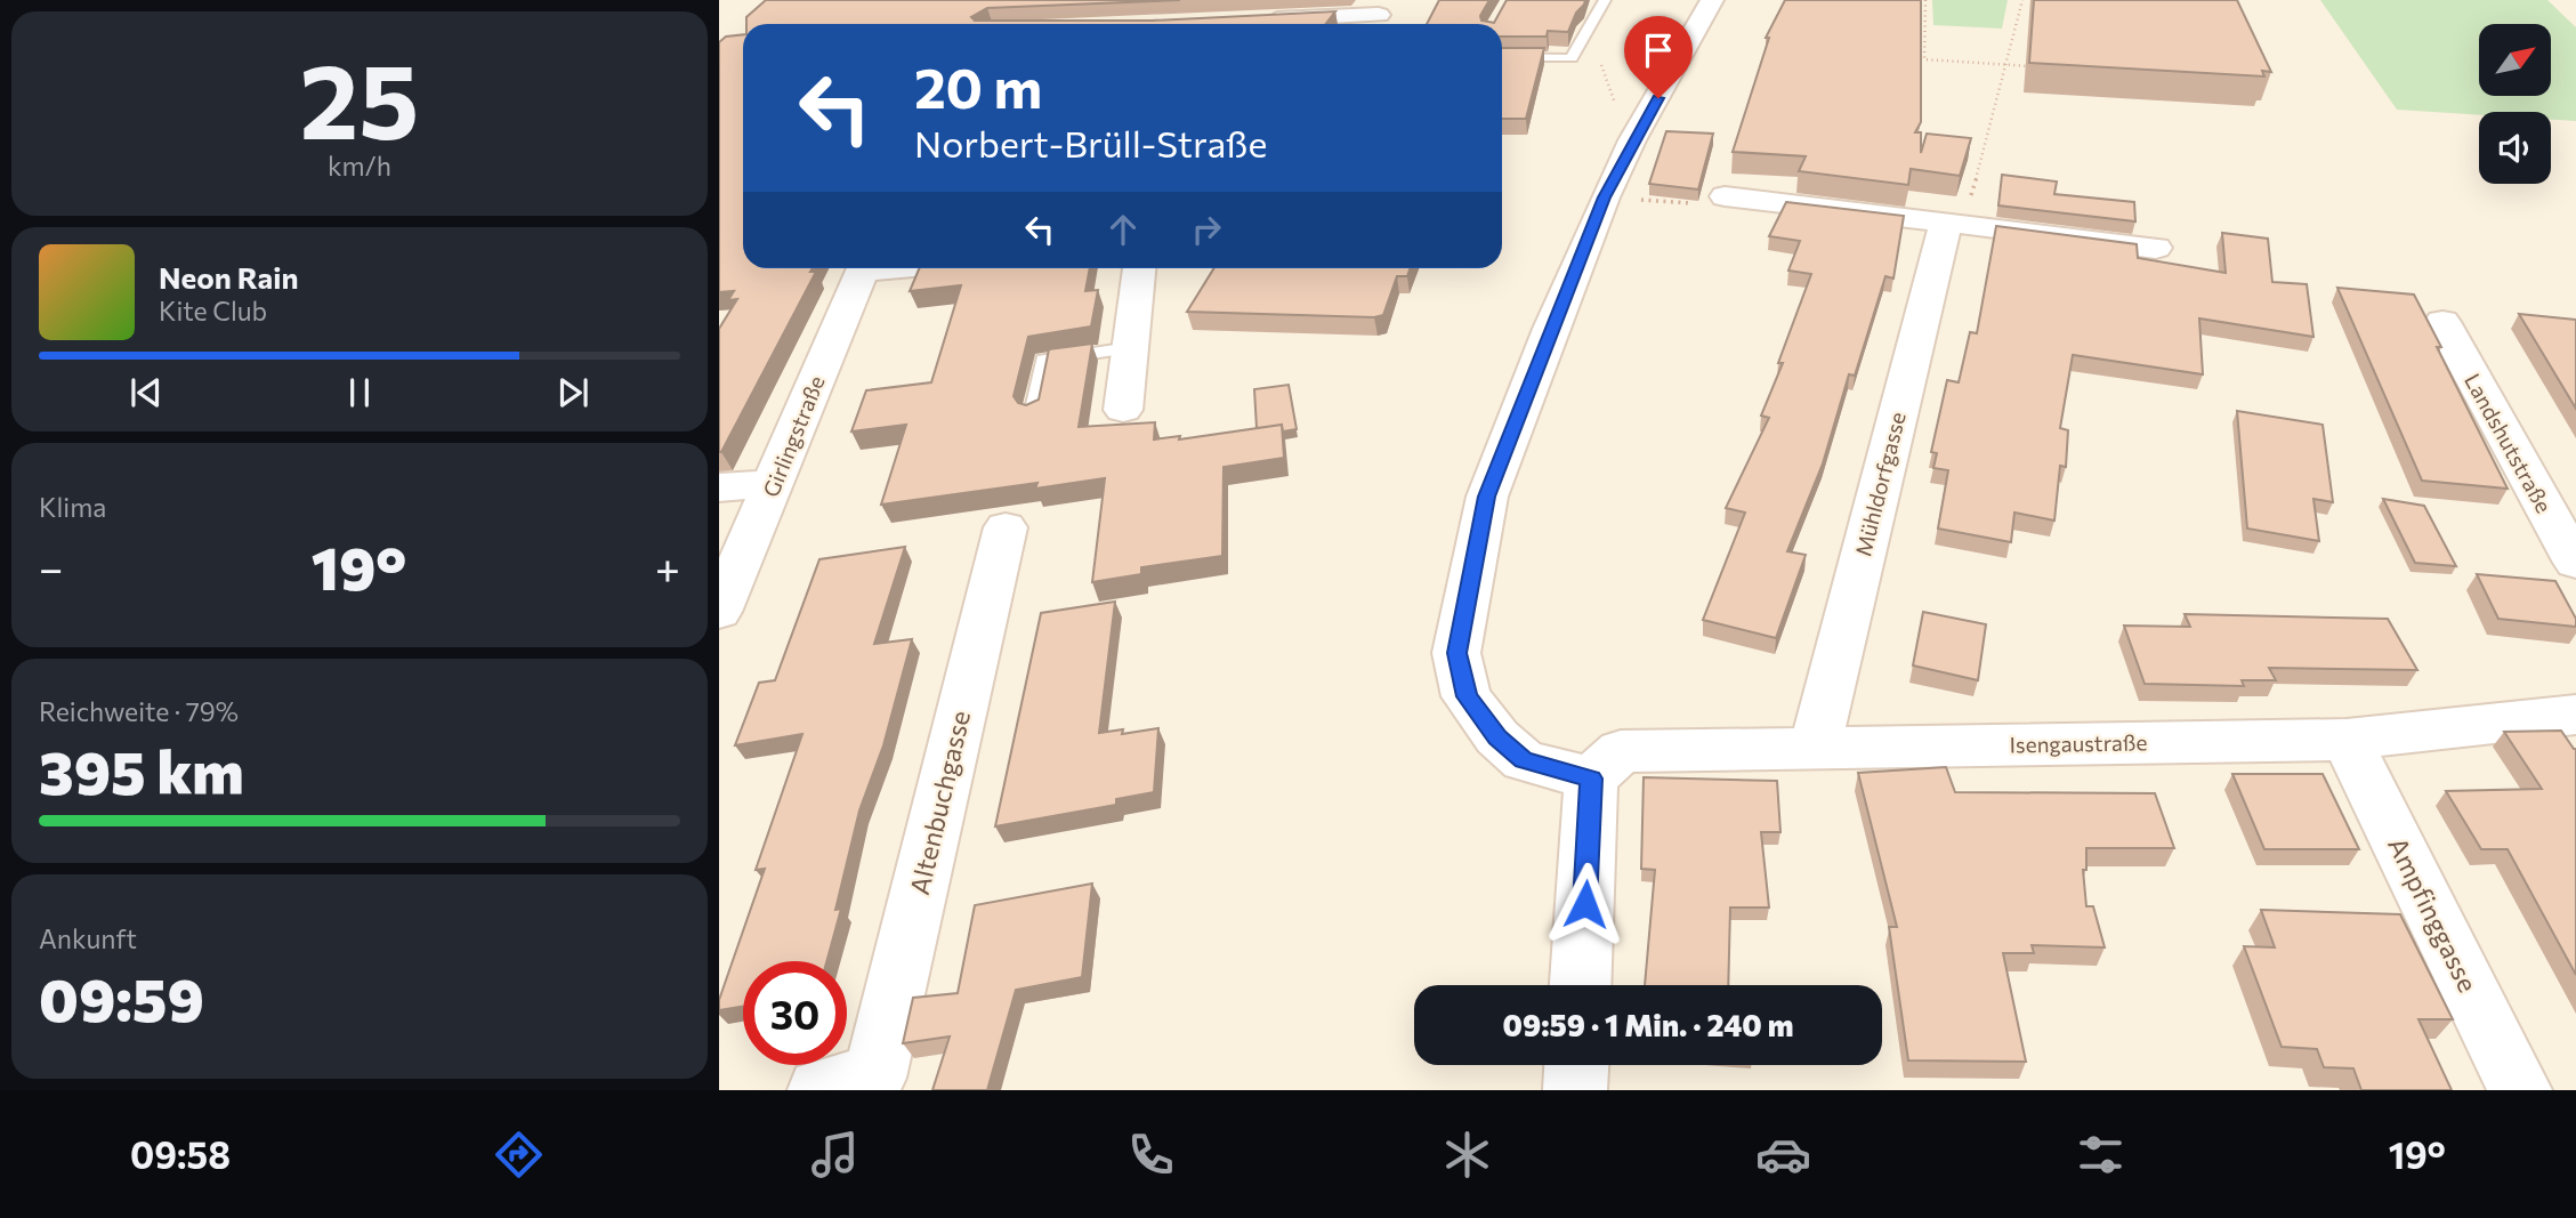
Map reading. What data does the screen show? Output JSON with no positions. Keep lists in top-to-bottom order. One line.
{"streets":{"street":["Girlingstraße","Landshutstraße","Mühldorfgasse","Isengaustraße","Altenbuchgasse","Ampfinggasse"]},"crossings":[["Mühldorfgasse","Isengaustraße"],["Isengaustraße","Ampfinggasse"]],"north":"top right","page":{"tile":[["25","km/h"],"Klima",["Reichweite · 79%","395 km"],["Ankunft","09:59"]],"turn":["20 m","Norbert-Brüll-Straße"],"song":["Neon Rain","Kite Club"],"heat":["−","19°","+"],"limit":"30","trip":"09:59 · 1 Min. · 240 m","tabs":["09:58","19°"]}}
